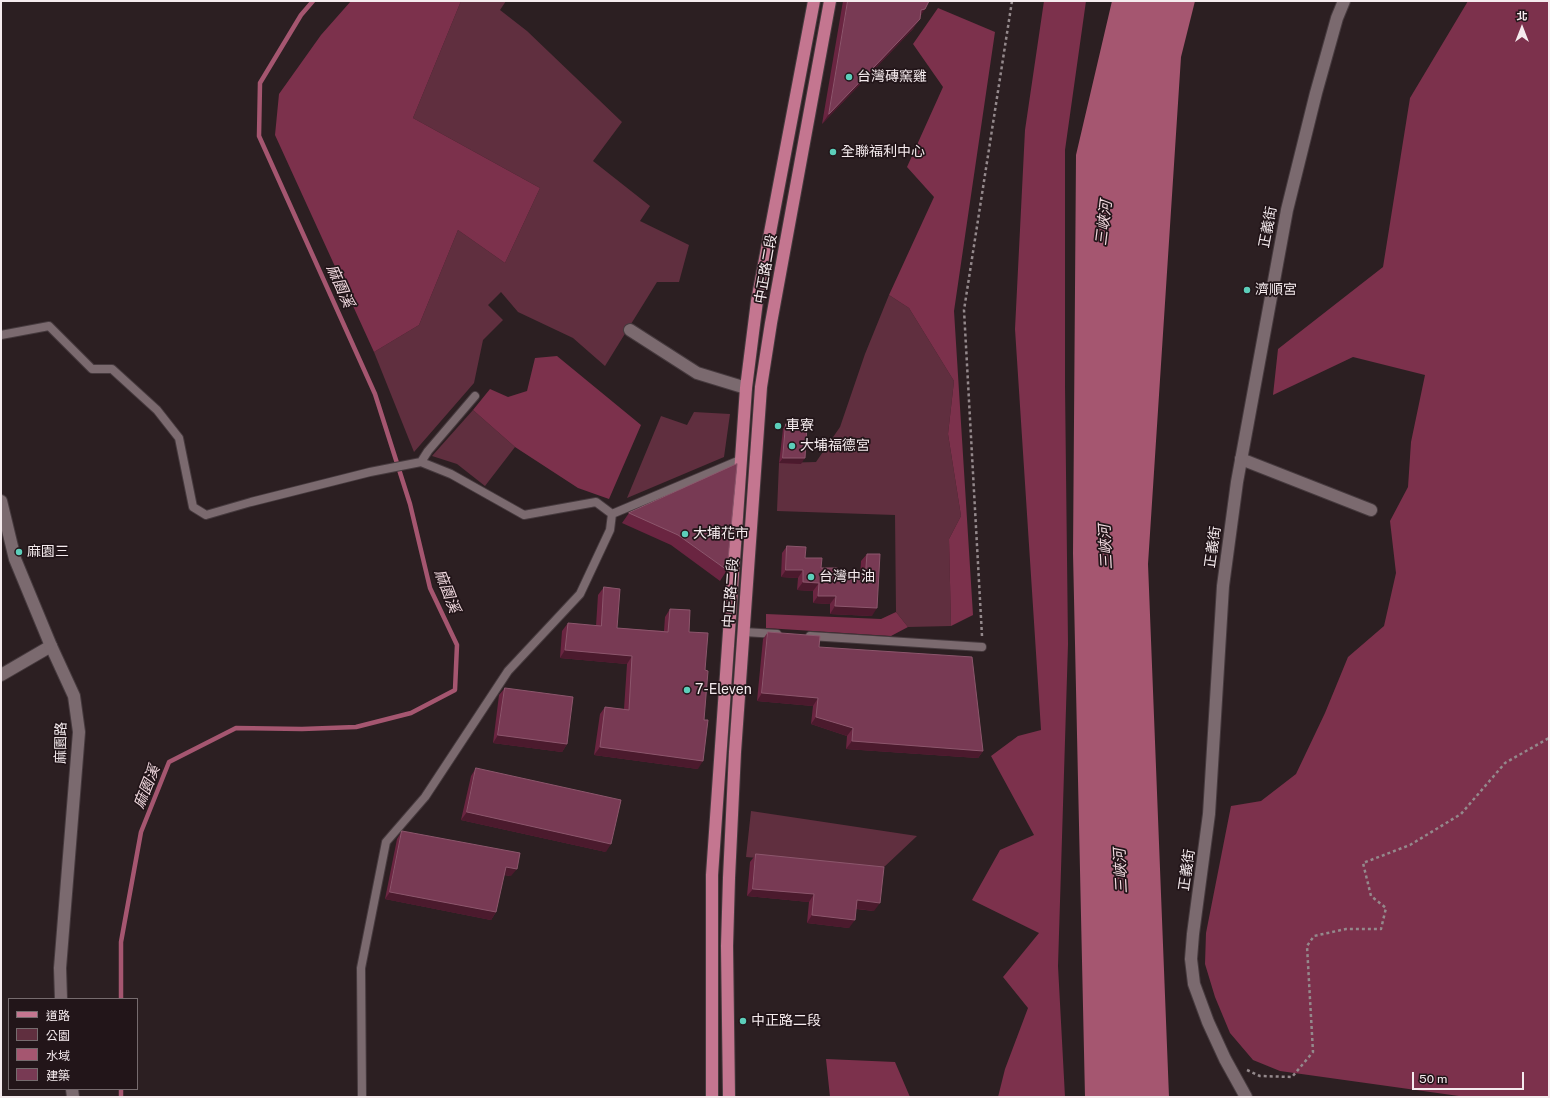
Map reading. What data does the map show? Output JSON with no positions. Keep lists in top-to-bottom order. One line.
{"streets":{"main road":["中正路二段"],"street":["正義街","麻園路"]},"water":["三峽河","麻園溪"],"places":["台灣磚窯雞","全聯福利中心","濟順宮","車寮","大埔福德宮","大埔花市","麻園三","台灣中油","7-Eleven","中正路二段"],"legend":["道路","公園","水域","建築"],"scale_bar":"50 m","north":"top"}
